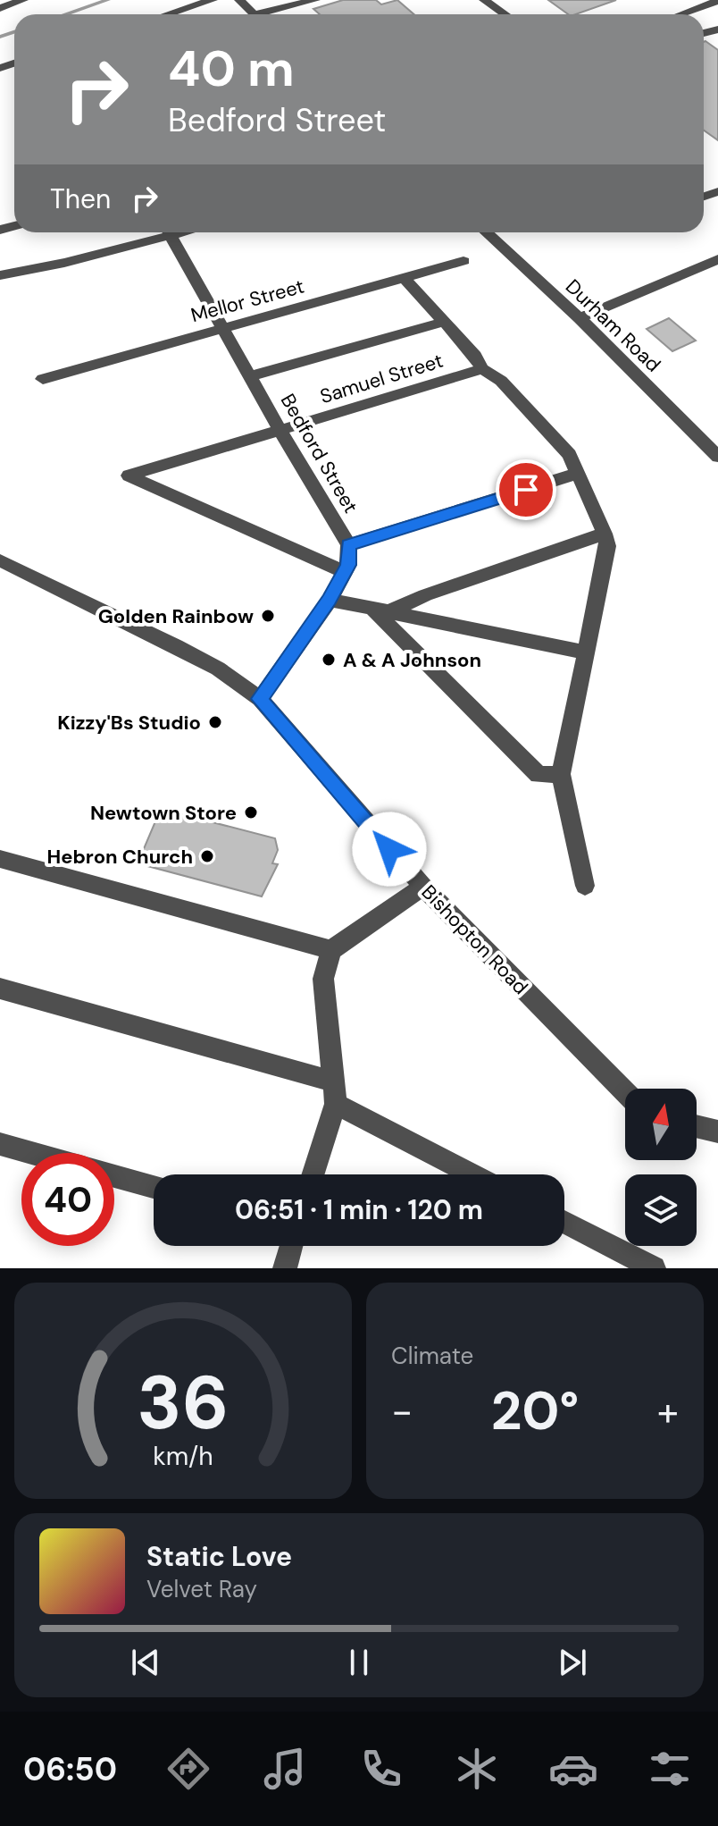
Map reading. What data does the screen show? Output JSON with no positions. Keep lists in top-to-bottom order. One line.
{"streets":{"street":["Mellor Street","Durham Road","Samuel Street","Bedford Street","Bishopton Road"]},"crossings":[["Mellor Street","Bedford Street"],["Samuel Street","Bedford Street"],["Bedford Street","Bishopton Road"]],"places":["Golden Rainbow","A & A Johnson","Kizzy'Bs Studio","Newtown Store","Hebron Church"],"north":"top","page":{"turn":["40 m","Bedford Street"],"then":"Then","limit":"40","trip":"06:51 · 1 min · 120 m","tile":"Climate","heat":["−","20°","+"],"song":["Static Love","Velvet Ray"],"tabs":"06:50","gauge":["36","km/h"]}}
